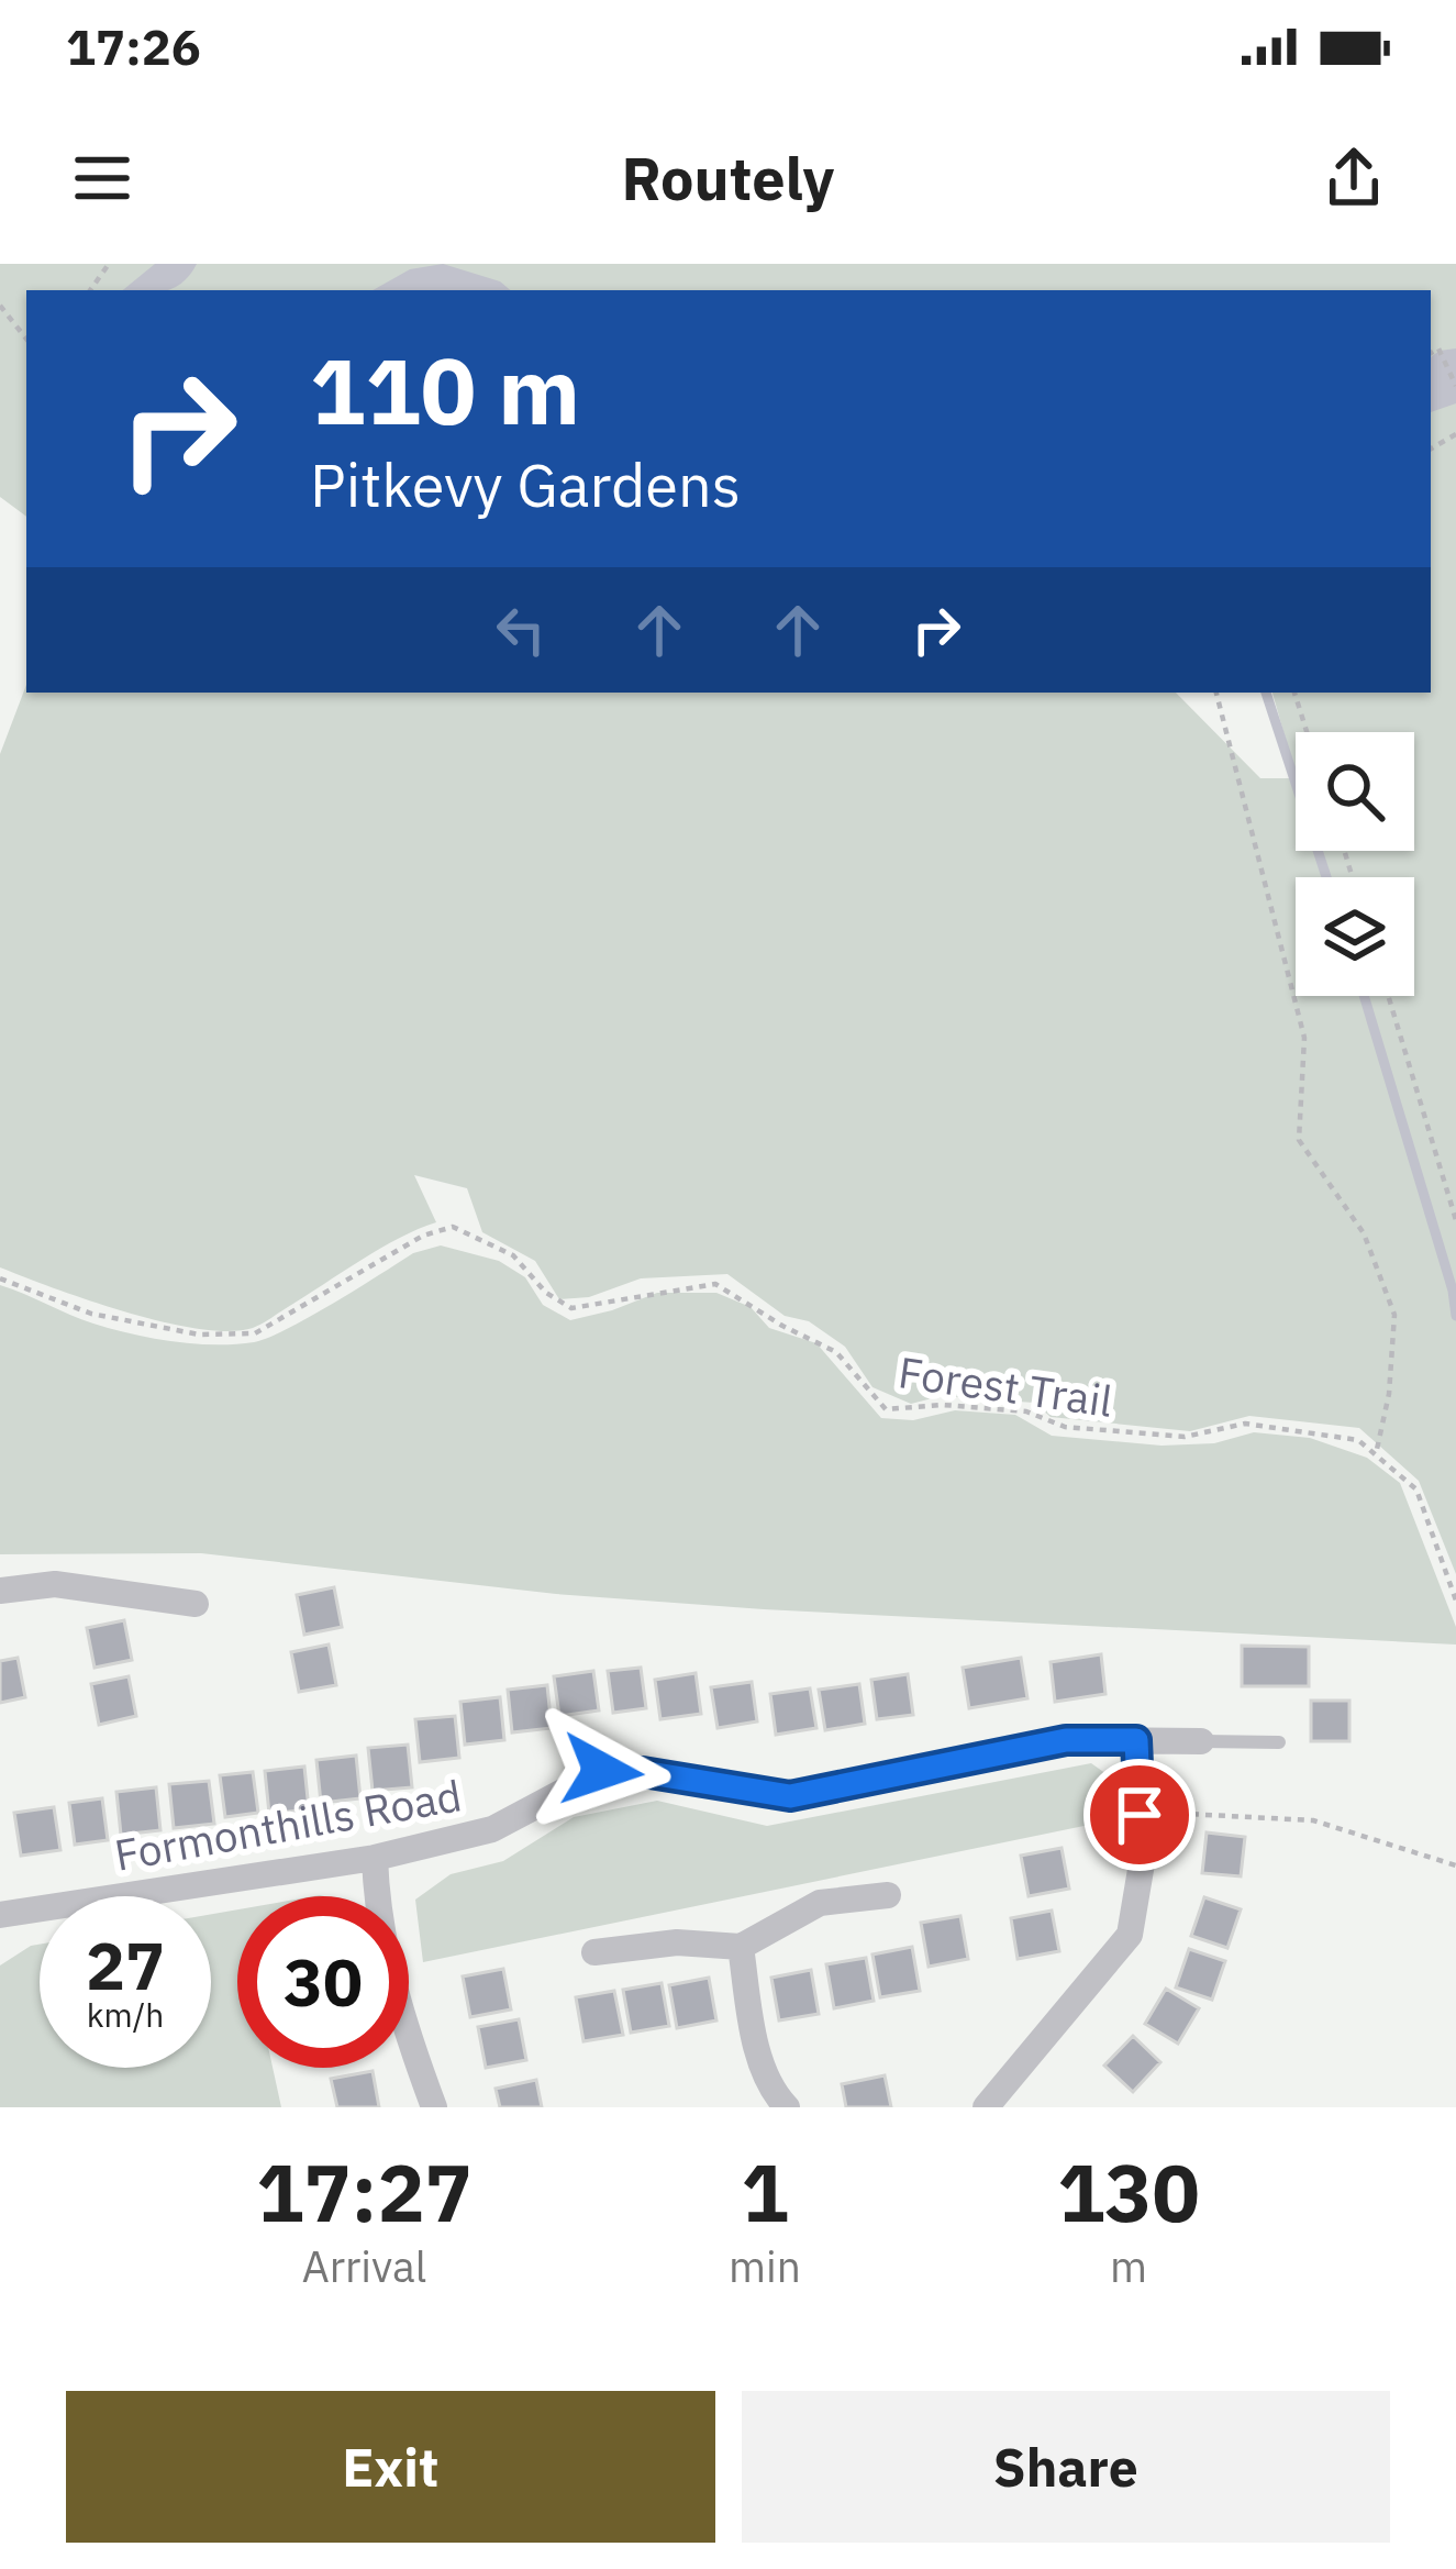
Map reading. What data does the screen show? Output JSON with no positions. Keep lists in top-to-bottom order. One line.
{"streets":{"street":["Formonthills Road"],"path":["Forest Trail"]},"page":{"status":"17:26","header":"Routely","turn":["110 m","Pitkevy Gardens"],"speed":"27 km/h","limit":"30","eta":["17:27","Arrival","1","min","130","m"],"buttons":["Exit","Share"]}}
